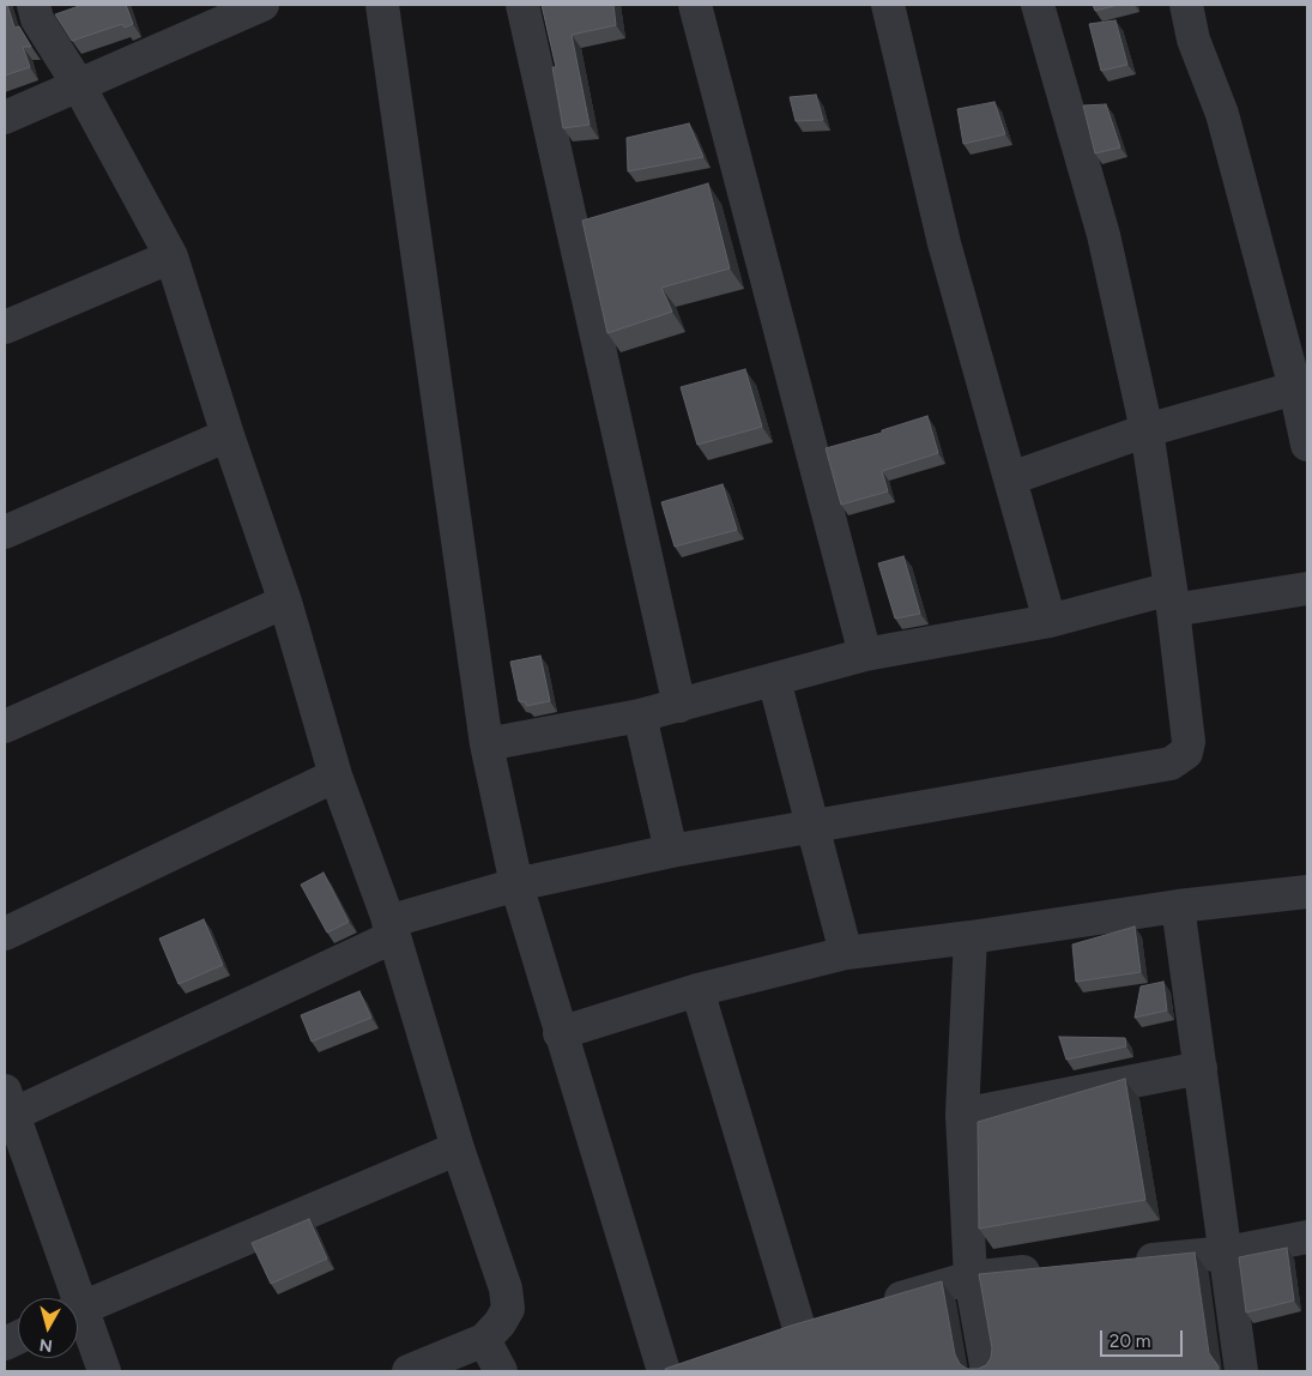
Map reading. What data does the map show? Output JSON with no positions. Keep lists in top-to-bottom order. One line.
{"scale_bar":"20 m","north":"bottom"}
